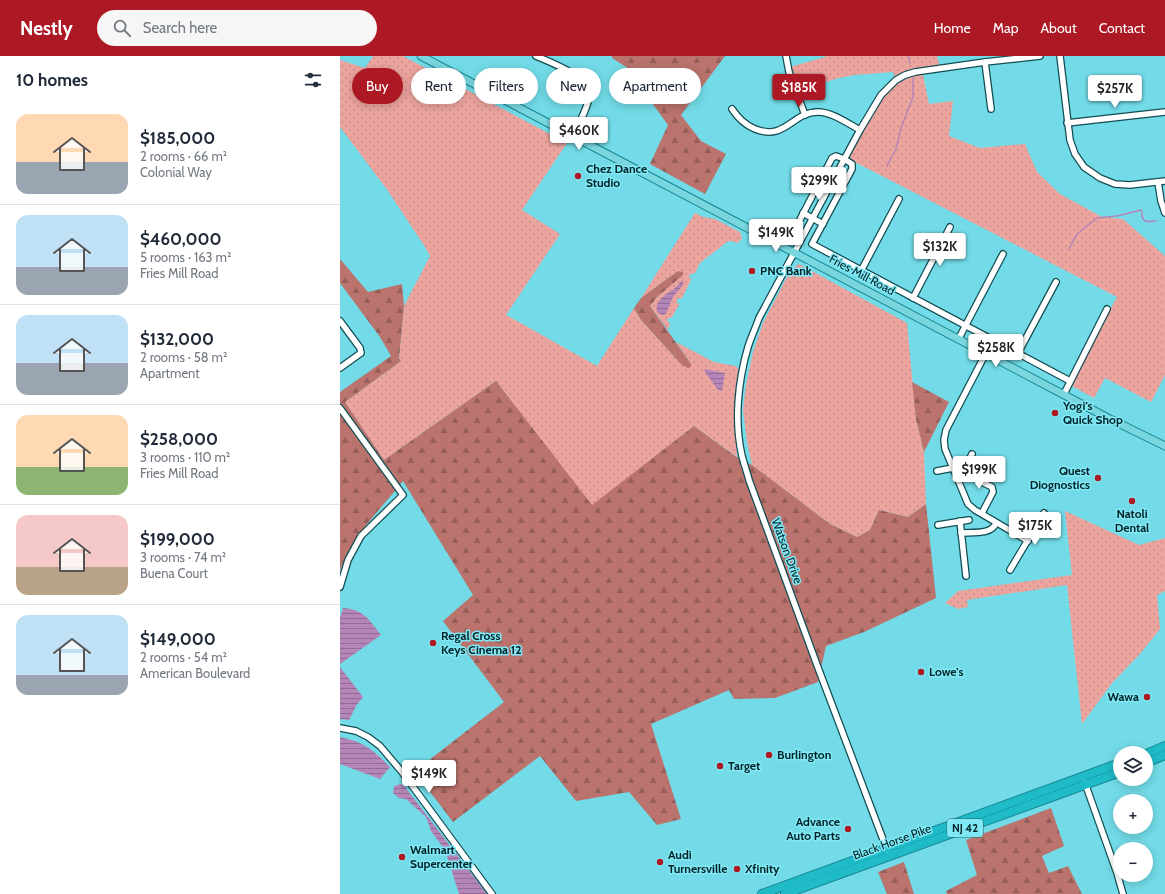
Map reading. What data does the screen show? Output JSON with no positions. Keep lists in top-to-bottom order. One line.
{"streets":{"highway":["NJ 42","Black Horse Pike"],"main road":["Fries Mill Road"],"street":["Watson Drive"]},"crossings":[["Fries Mill Road","Watson Drive"],["Watson Drive","Black Horse Pike"]],"places":["Chez Dance Studio","PNC Bank","Yogi's Quick Shop","Quest Diognostics","Natoli Dental","Regal Cross Keys Cinema 12","Lowe's","Wawa","Burlington","Target","Advance Auto Parts","Walmart Supercenter","Audi Turnersville","Xfinity"],"page":{"header":"Nestly","search":"Search here","nav":["Home","Map","About","Contact"],"heading":"10 homes","chip":["Buy","Rent","Filters","New","Apartment"],"price":["$185K","$257K","$460K","$299K","$149K","$132K","$258K","$199K","$175K","$149K"],"list":[{"name":"$185,000","note":"2 rooms · 66 m² · Colonial Way"},{"name":"$460,000","note":"5 rooms · 163 m² · Fries Mill Road"},{"name":"$132,000","note":"2 rooms · 58 m² · Apartment"},{"name":"$258,000","note":"3 rooms · 110 m² · Fries Mill Road"},{"name":"$199,000","note":"3 rooms · 74 m² · Buena Court"},{"name":"$149,000","note":"2 rooms · 54 m² · American Boulevard"}],"map_buttons":["+","−"]}}
